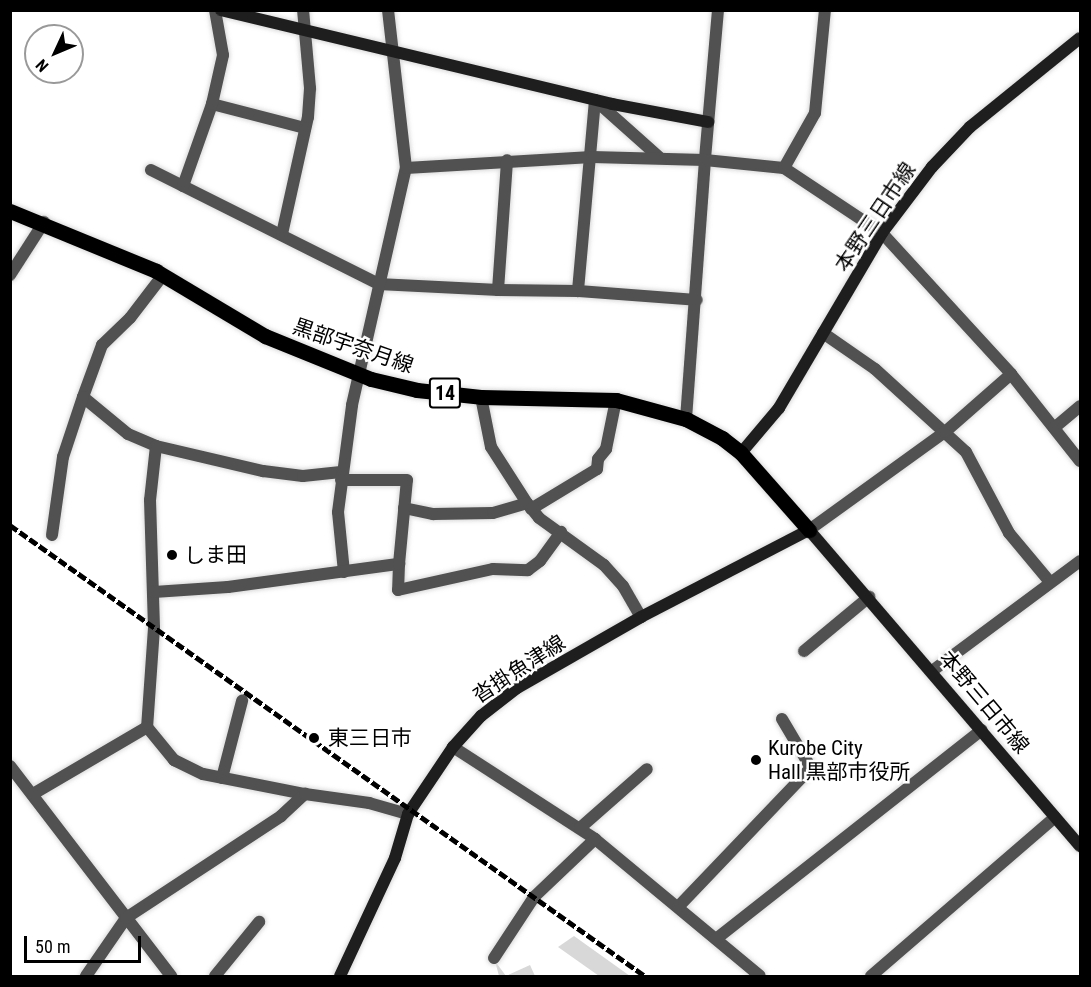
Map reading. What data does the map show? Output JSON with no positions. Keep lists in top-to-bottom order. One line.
{"streets":{"main road":["本野三日市線","黒部宇奈月線","14","沓掛魚津線"]},"crossings":[["本野三日市線","黒部宇奈月線"],["本野三日市線","沓掛魚津線"],["黒部宇奈月線","沓掛魚津線"]],"places":["しま田","東三日市","Kurobe City Hall 黒部市役所"],"scale_bar":"50 m","north":"bottom left"}
